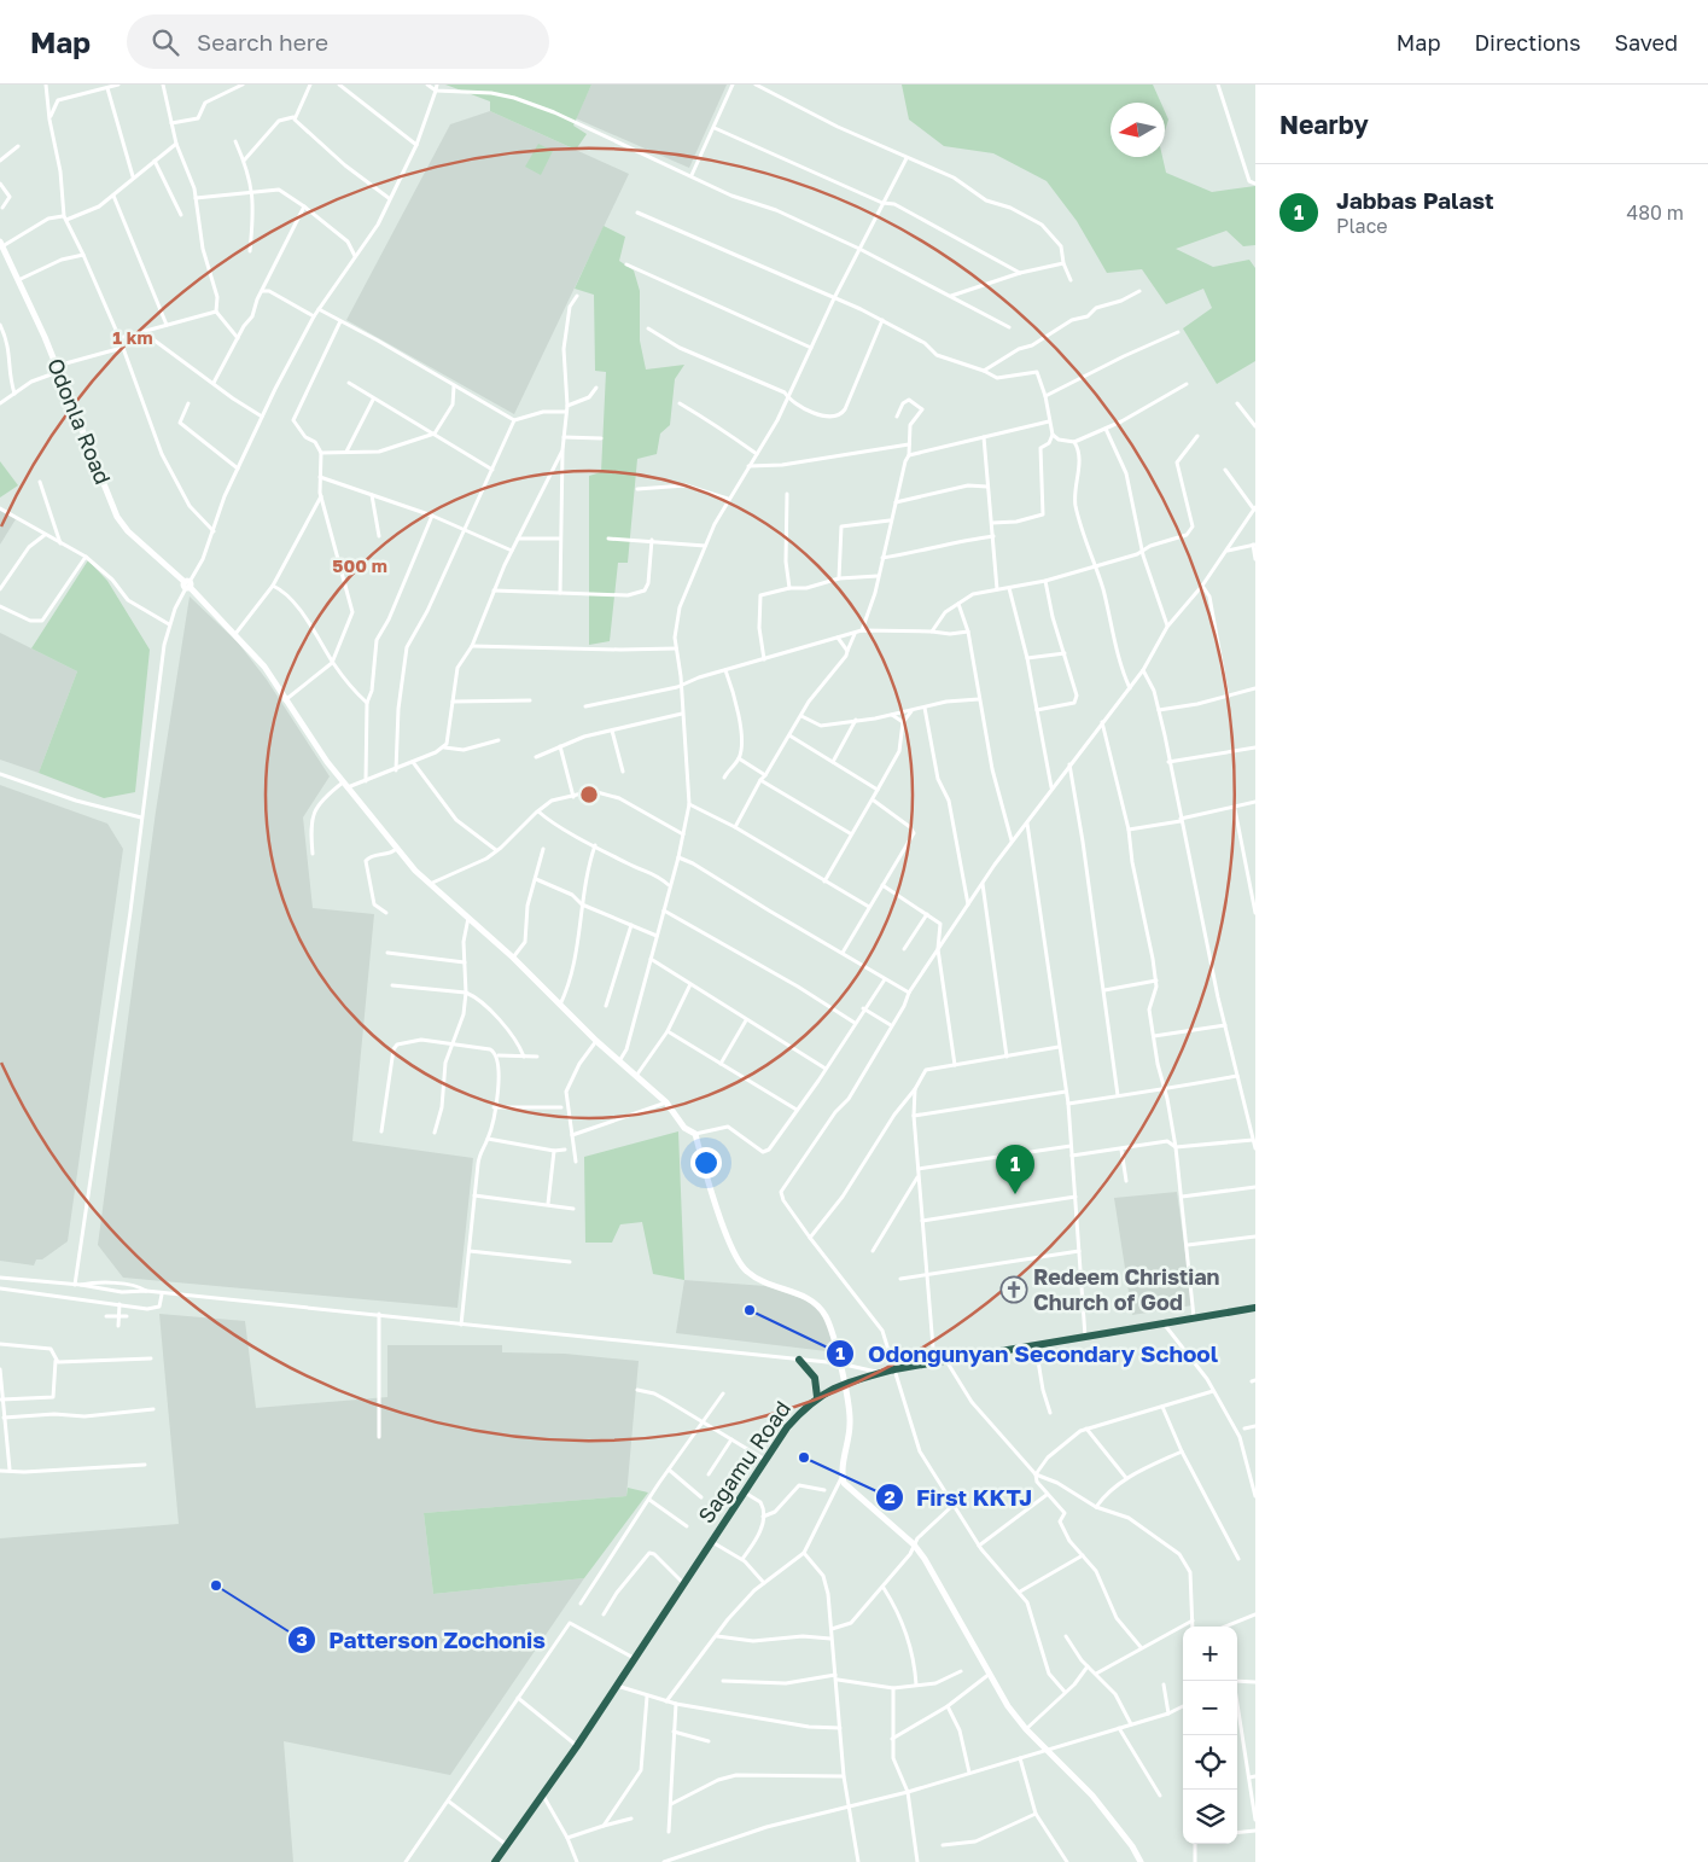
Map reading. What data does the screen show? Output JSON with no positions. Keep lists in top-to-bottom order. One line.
{"streets":{"highway":["Sagamu Road"],"street":["Odonla Road"]},"places":{"church":["Redeem Christian Church of God"],"other":["Odongunyan Secondary School","First KKTJ","Patterson Zochonis"]},"north":"left","page":{"header":"Map","search":"Search here","nav":["Map","Directions","Saved"],"heading":"Nearby","list":[{"mark":"1","name":"Jabbas Palast","note":"Place","value":"480 m"}],"pins":"1","map_buttons":["+","−"]},"rings":["1 km","500 m"]}
